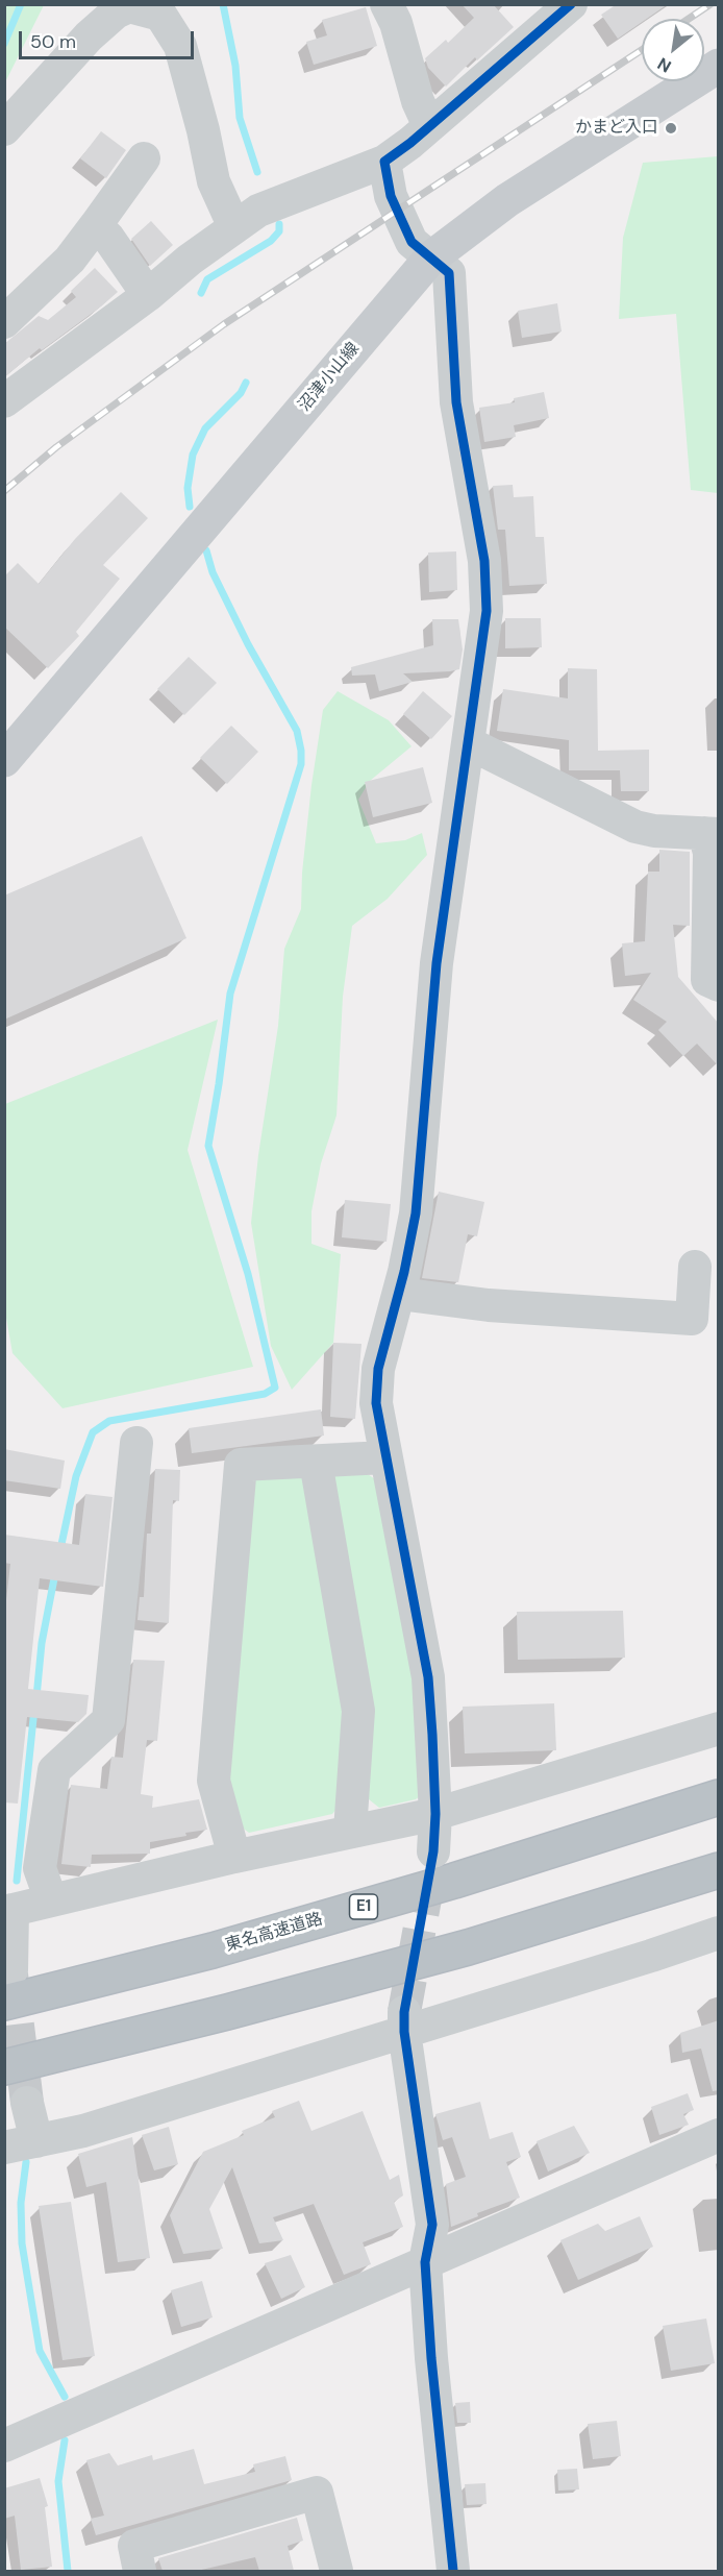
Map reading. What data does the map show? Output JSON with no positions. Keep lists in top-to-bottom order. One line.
{"streets":{"highway":["E1","東名高速道路"],"main road":["沼津小山線"]},"places":["かまど入口"],"scale_bar":"50 m","north":"bottom left"}
